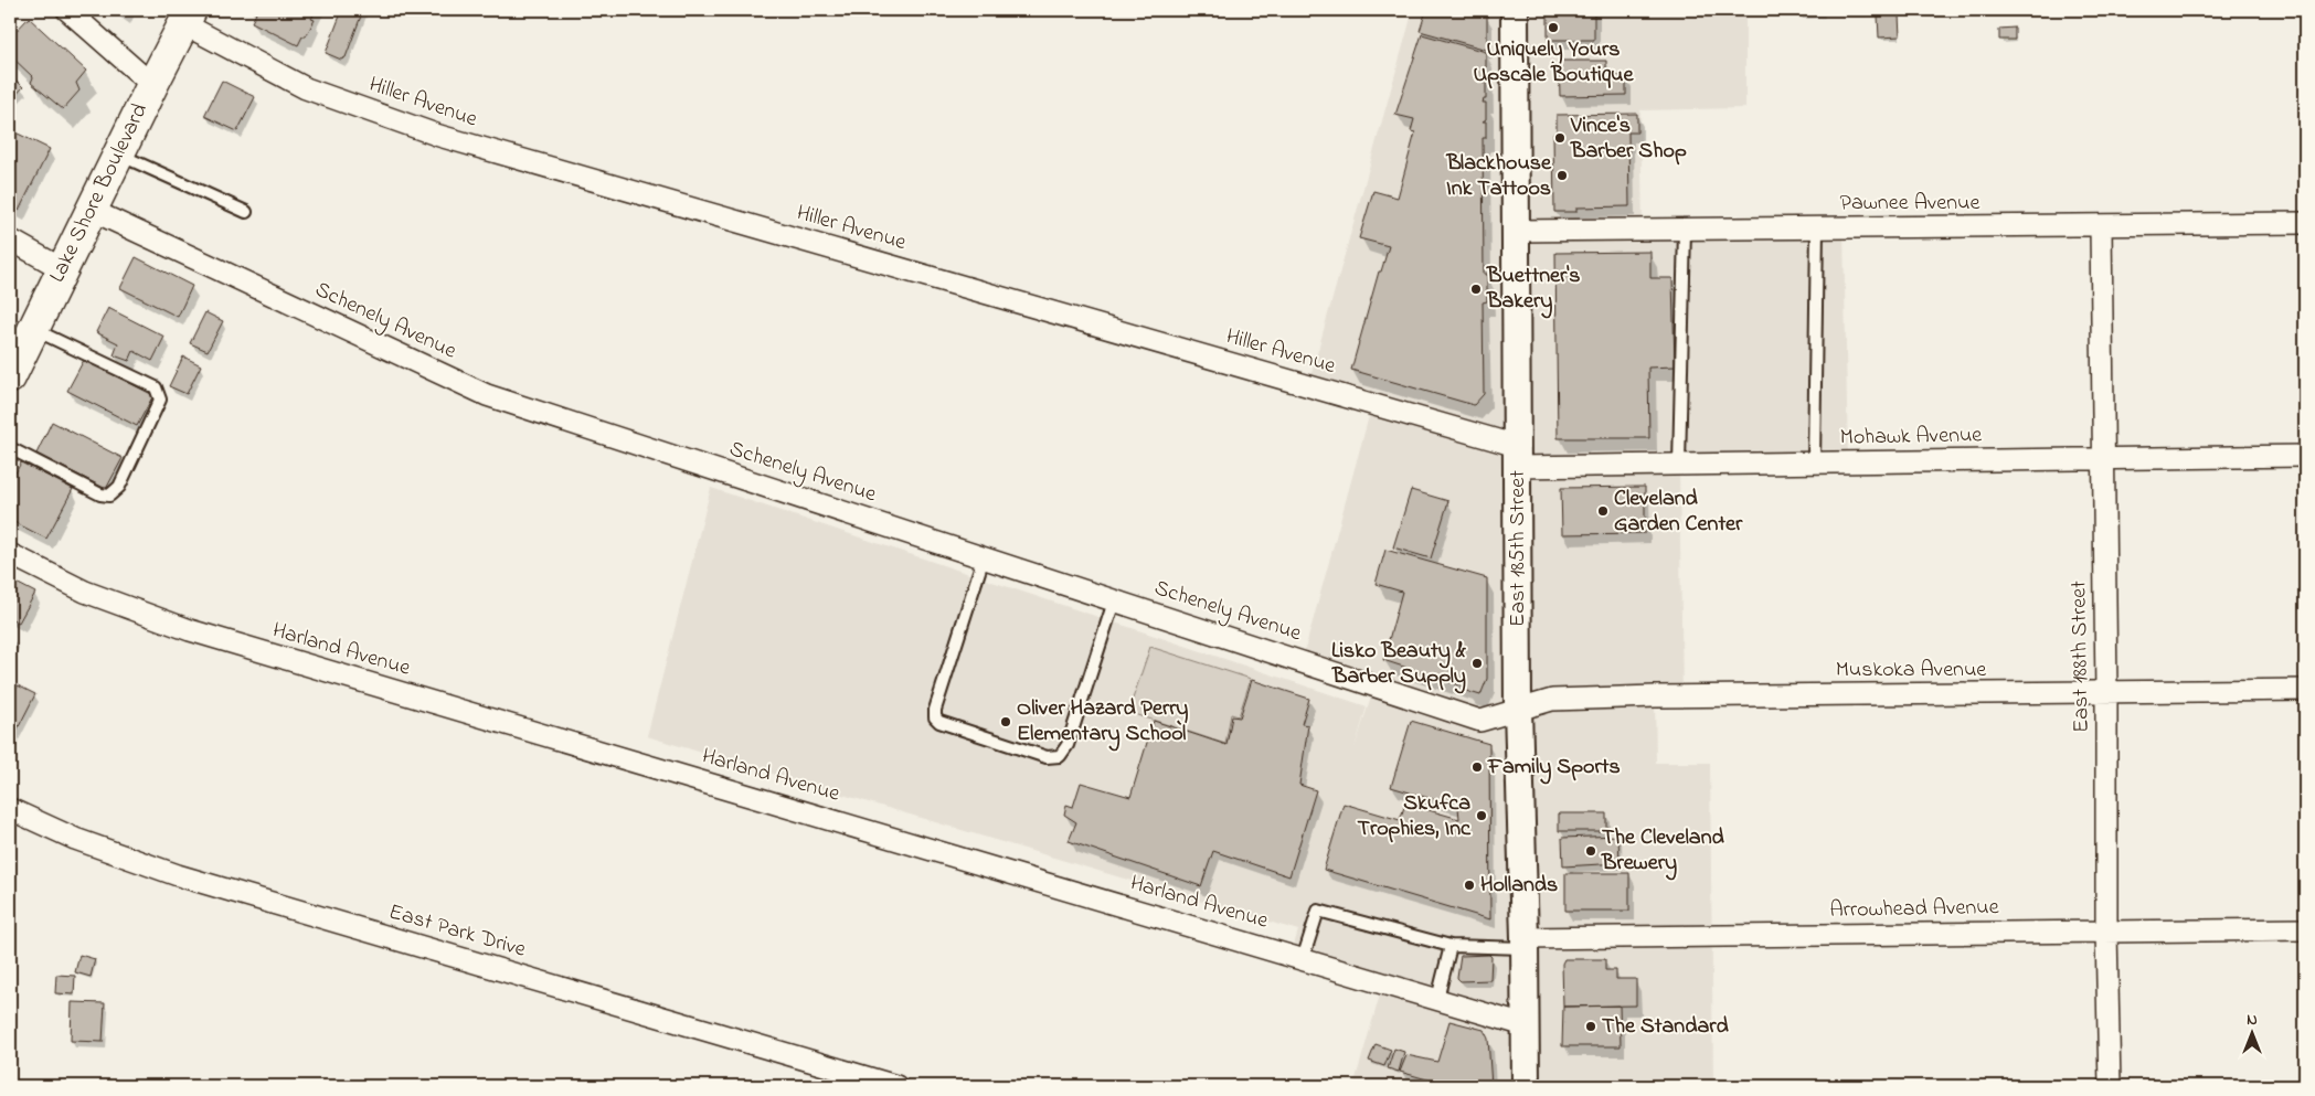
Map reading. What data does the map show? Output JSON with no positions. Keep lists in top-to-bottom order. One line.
{"streets":{"main road":["Lake Shore Boulevard"],"street":["Hiller Avenue","Pawnee Avenue","Schenely Avenue","Mohawk Avenue","East 185th Street","Harland Avenue","East 188th Street","Muskoka Avenue","Arrowhead Avenue","East Park Drive"]},"crossings":[["Hiller Avenue","Lake Shore Boulevard"],["Hiller Avenue","Mohawk Avenue"],["Hiller Avenue","East 185th Street"],["Lake Shore Boulevard","Schenely Avenue"],["Pawnee Avenue","East 185th Street"],["Pawnee Avenue","East 188th Street"],["Schenely Avenue","East 185th Street"],["Schenely Avenue","Muskoka Avenue"],["Mohawk Avenue","East 185th Street"],["Mohawk Avenue","East 188th Street"],["East 185th Street","Harland Avenue"],["East 185th Street","Muskoka Avenue"],["East 185th Street","Arrowhead Avenue"],["East 188th Street","Muskoka Avenue"],["East 188th Street","Arrowhead Avenue"]],"places":["Uniquely Yours Upscale Boutique","Vince's Barber Shop","Blackhouse Ink Tattoos","Buettner's Bakery","Cleveland Garden Center","Lisko Beauty & Barber Supply","Oliver Hazard Perry Elementary School","Family Sports","Skufca Trophies, Inc","The Cleveland Brewery","Hollands","The Standard"],"north":"top"}
